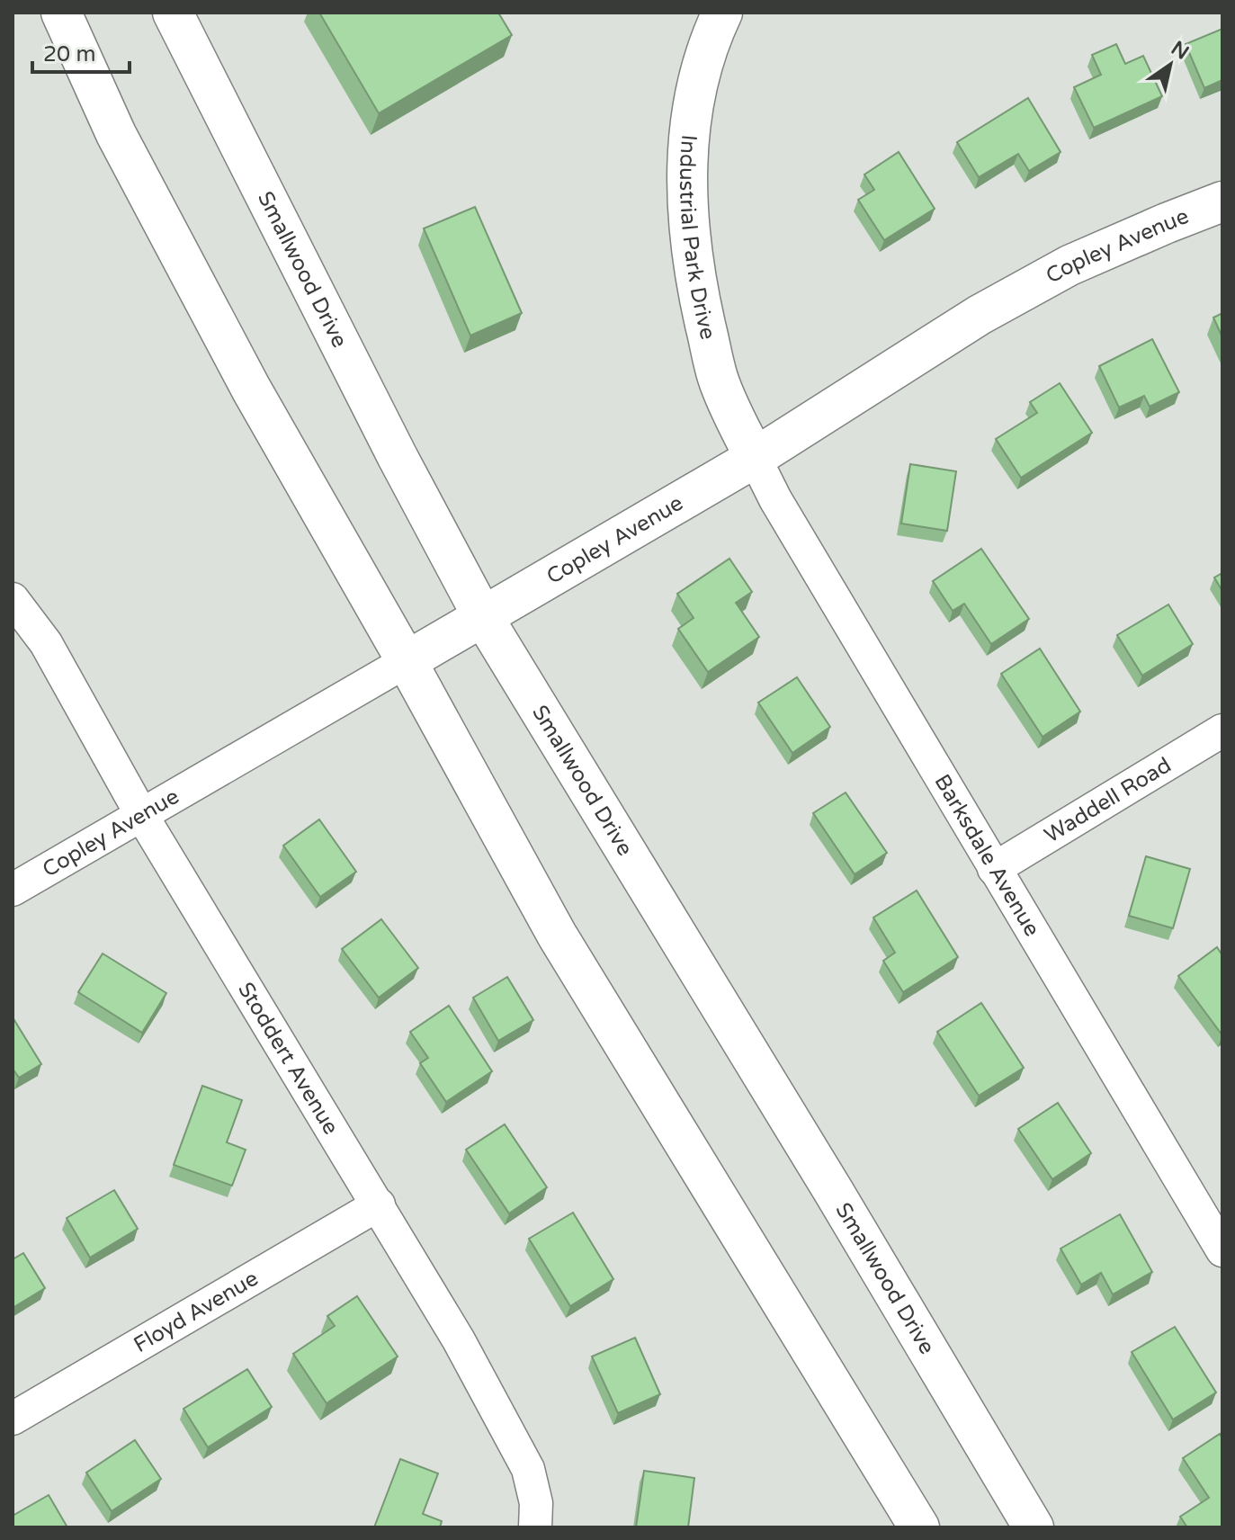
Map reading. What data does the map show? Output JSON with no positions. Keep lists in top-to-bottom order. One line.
{"streets":{"main road":["Industrial Park Drive","Copley Avenue","Smallwood Drive"],"street":["Waddell Road","Barksdale Avenue","Stoddert Avenue","Floyd Avenue"]},"crossings":[["Industrial Park Drive","Copley Avenue"],["Industrial Park Drive","Barksdale Avenue"],["Copley Avenue","Smallwood Drive"],["Copley Avenue","Barksdale Avenue"],["Copley Avenue","Stoddert Avenue"],["Waddell Road","Barksdale Avenue"],["Stoddert Avenue","Floyd Avenue"]],"scale_bar":"20 m","north":"top right"}
